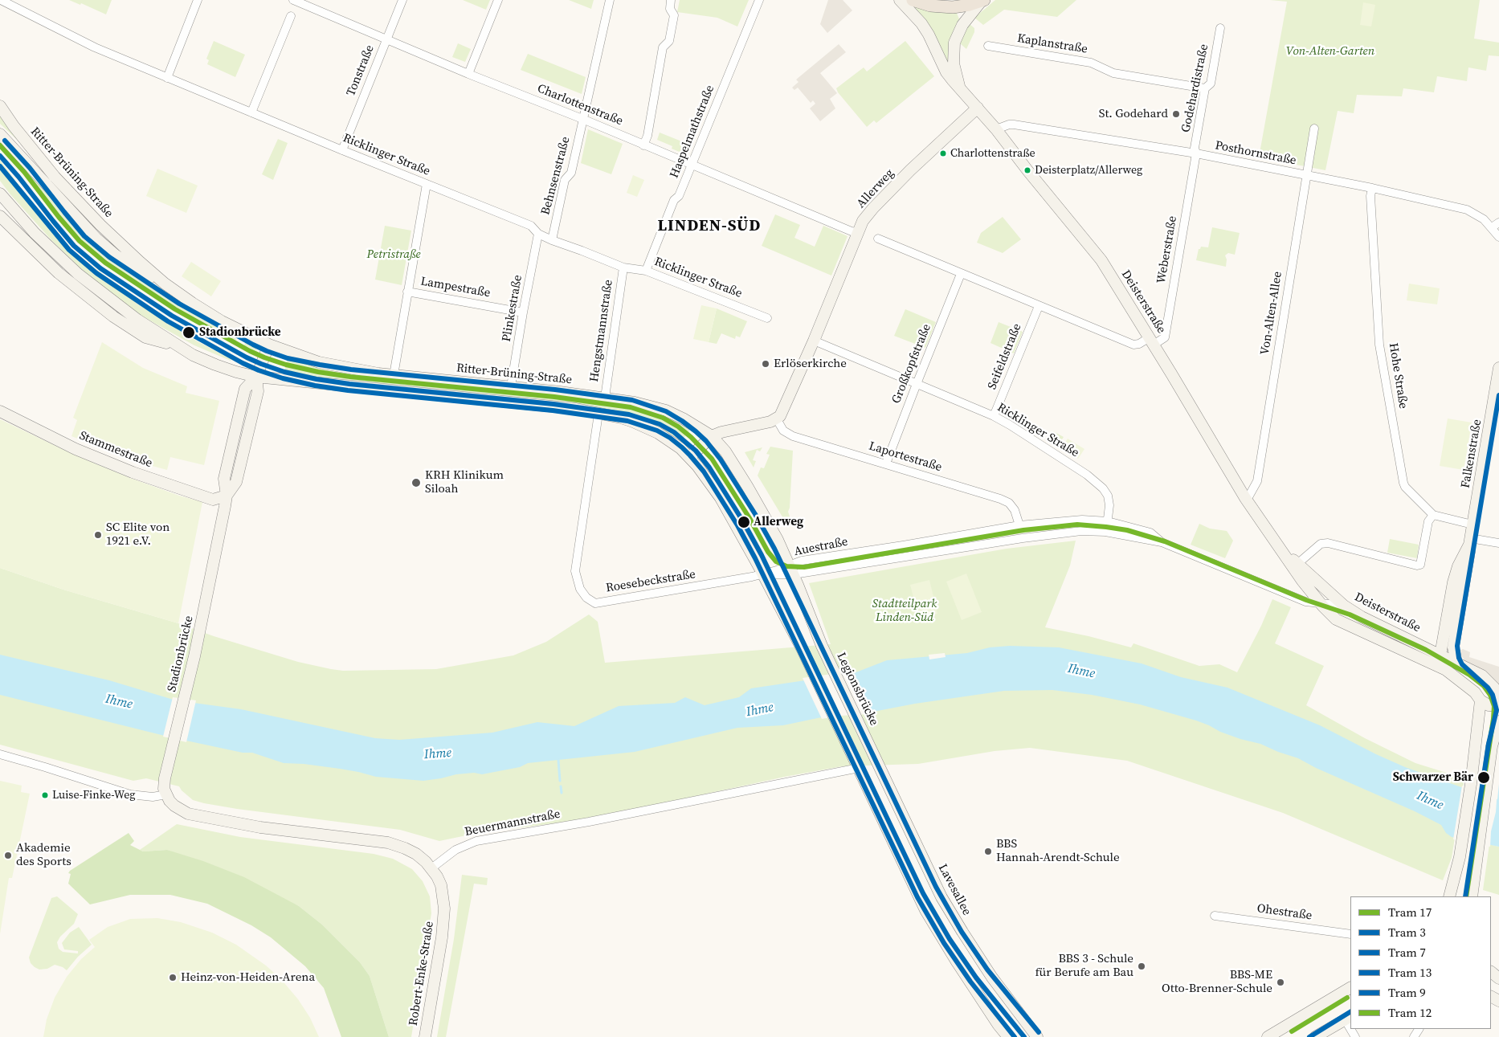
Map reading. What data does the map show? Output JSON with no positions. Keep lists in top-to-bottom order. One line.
{"streets":{"street":["Kaplanstraße","Tonstraße","Godehardistraße","Charlottenstraße","Haspelmathstraße","Posthornstraße","Ricklinger Straße","Ritter-Brüning-Straße","Behnsenstraße","Allerweg","Weberstraße","Lampestraße","Deisterstraße","Plinkestraße","Von-Alten-Allee","Hengstmannstraße","Seifeldstraße","Großkopfstraße","Hohe Straße","Stammestraße","Falkenstraße","Laportestraße","Auestraße","Roesebeckstraße","Stadionbrücke","Legionsbrücke","Beuermannstraße","Lavesallee","Ohestraße","Robert-Enke-Straße"]},"crossings":[["Kaplanstraße","Godehardistraße"],["Tonstraße","Charlottenstraße"],["Tonstraße","Ricklinger Straße"],["Godehardistraße","Posthornstraße"],["Godehardistraße","Weberstraße"],["Charlottenstraße","Haspelmathstraße"],["Charlottenstraße","Behnsenstraße"],["Charlottenstraße","Allerweg"],["Haspelmathstraße","Ricklinger Straße"],["Posthornstraße","Weberstraße"],["Posthornstraße","Deisterstraße"],["Posthornstraße","Von-Alten-Allee"],["Posthornstraße","Hohe Straße"],["Ricklinger Straße","Behnsenstraße"],["Ricklinger Straße","Allerweg"],["Ricklinger Straße","Plinkestraße"],["Ricklinger Straße","Hengstmannstraße"],["Ricklinger Straße","Seifeldstraße"],["Ricklinger Straße","Großkopfstraße"],["Ricklinger Straße","Auestraße"],["Ritter-Brüning-Straße","Plinkestraße"],["Ritter-Brüning-Straße","Hengstmannstraße"],["Ritter-Brüning-Straße","Auestraße"],["Ritter-Brüning-Straße","Stadionbrücke"],["Ritter-Brüning-Straße","Legionsbrücke"],["Allerweg","Deisterstraße"],["Allerweg","Laportestraße"],["Weberstraße","Deisterstraße"],["Lampestraße","Plinkestraße"],["Deisterstraße","Von-Alten-Allee"],["Deisterstraße","Falkenstraße"],["Großkopfstraße","Laportestraße"],["Stammestraße","Stadionbrücke"],["Laportestraße","Auestraße"],["Auestraße","Roesebeckstraße"],["Auestraße","Legionsbrücke"],["Legionsbrücke","Lavesallee"],["Beuermannstraße","Robert-Enke-Straße"]],"districts":["LINDEN-SÜD"],"water":["Ihme"],"parks":["Von-Alten-Garten","Petristraße","Stadtteilpark Linden-Süd"],"places":["St. Godehard","Charlottenstraße","Deisterplatz/Allerweg","Stadionbrücke","Erlöserkirche","KRH Klinikum Siloah","Allerweg","SC Elite von 1921 e.V.","Schwarzer Bär","Luise-Finke-Weg","BBS Hannah-Arendt-Schule","Akademie des Sports","BBS 3 - Schule für Berufe am Bau","Heinz-von-Heiden-Arena","BBS-ME Otto-Brenner-Schule"],"lines":["tram line 7","tram line 17","tram line 3","tram line 13","tram line 9","tram line 12"],"legend":["Tram 17","Tram 3","Tram 7","Tram 13","Tram 9","Tram 12"]}
